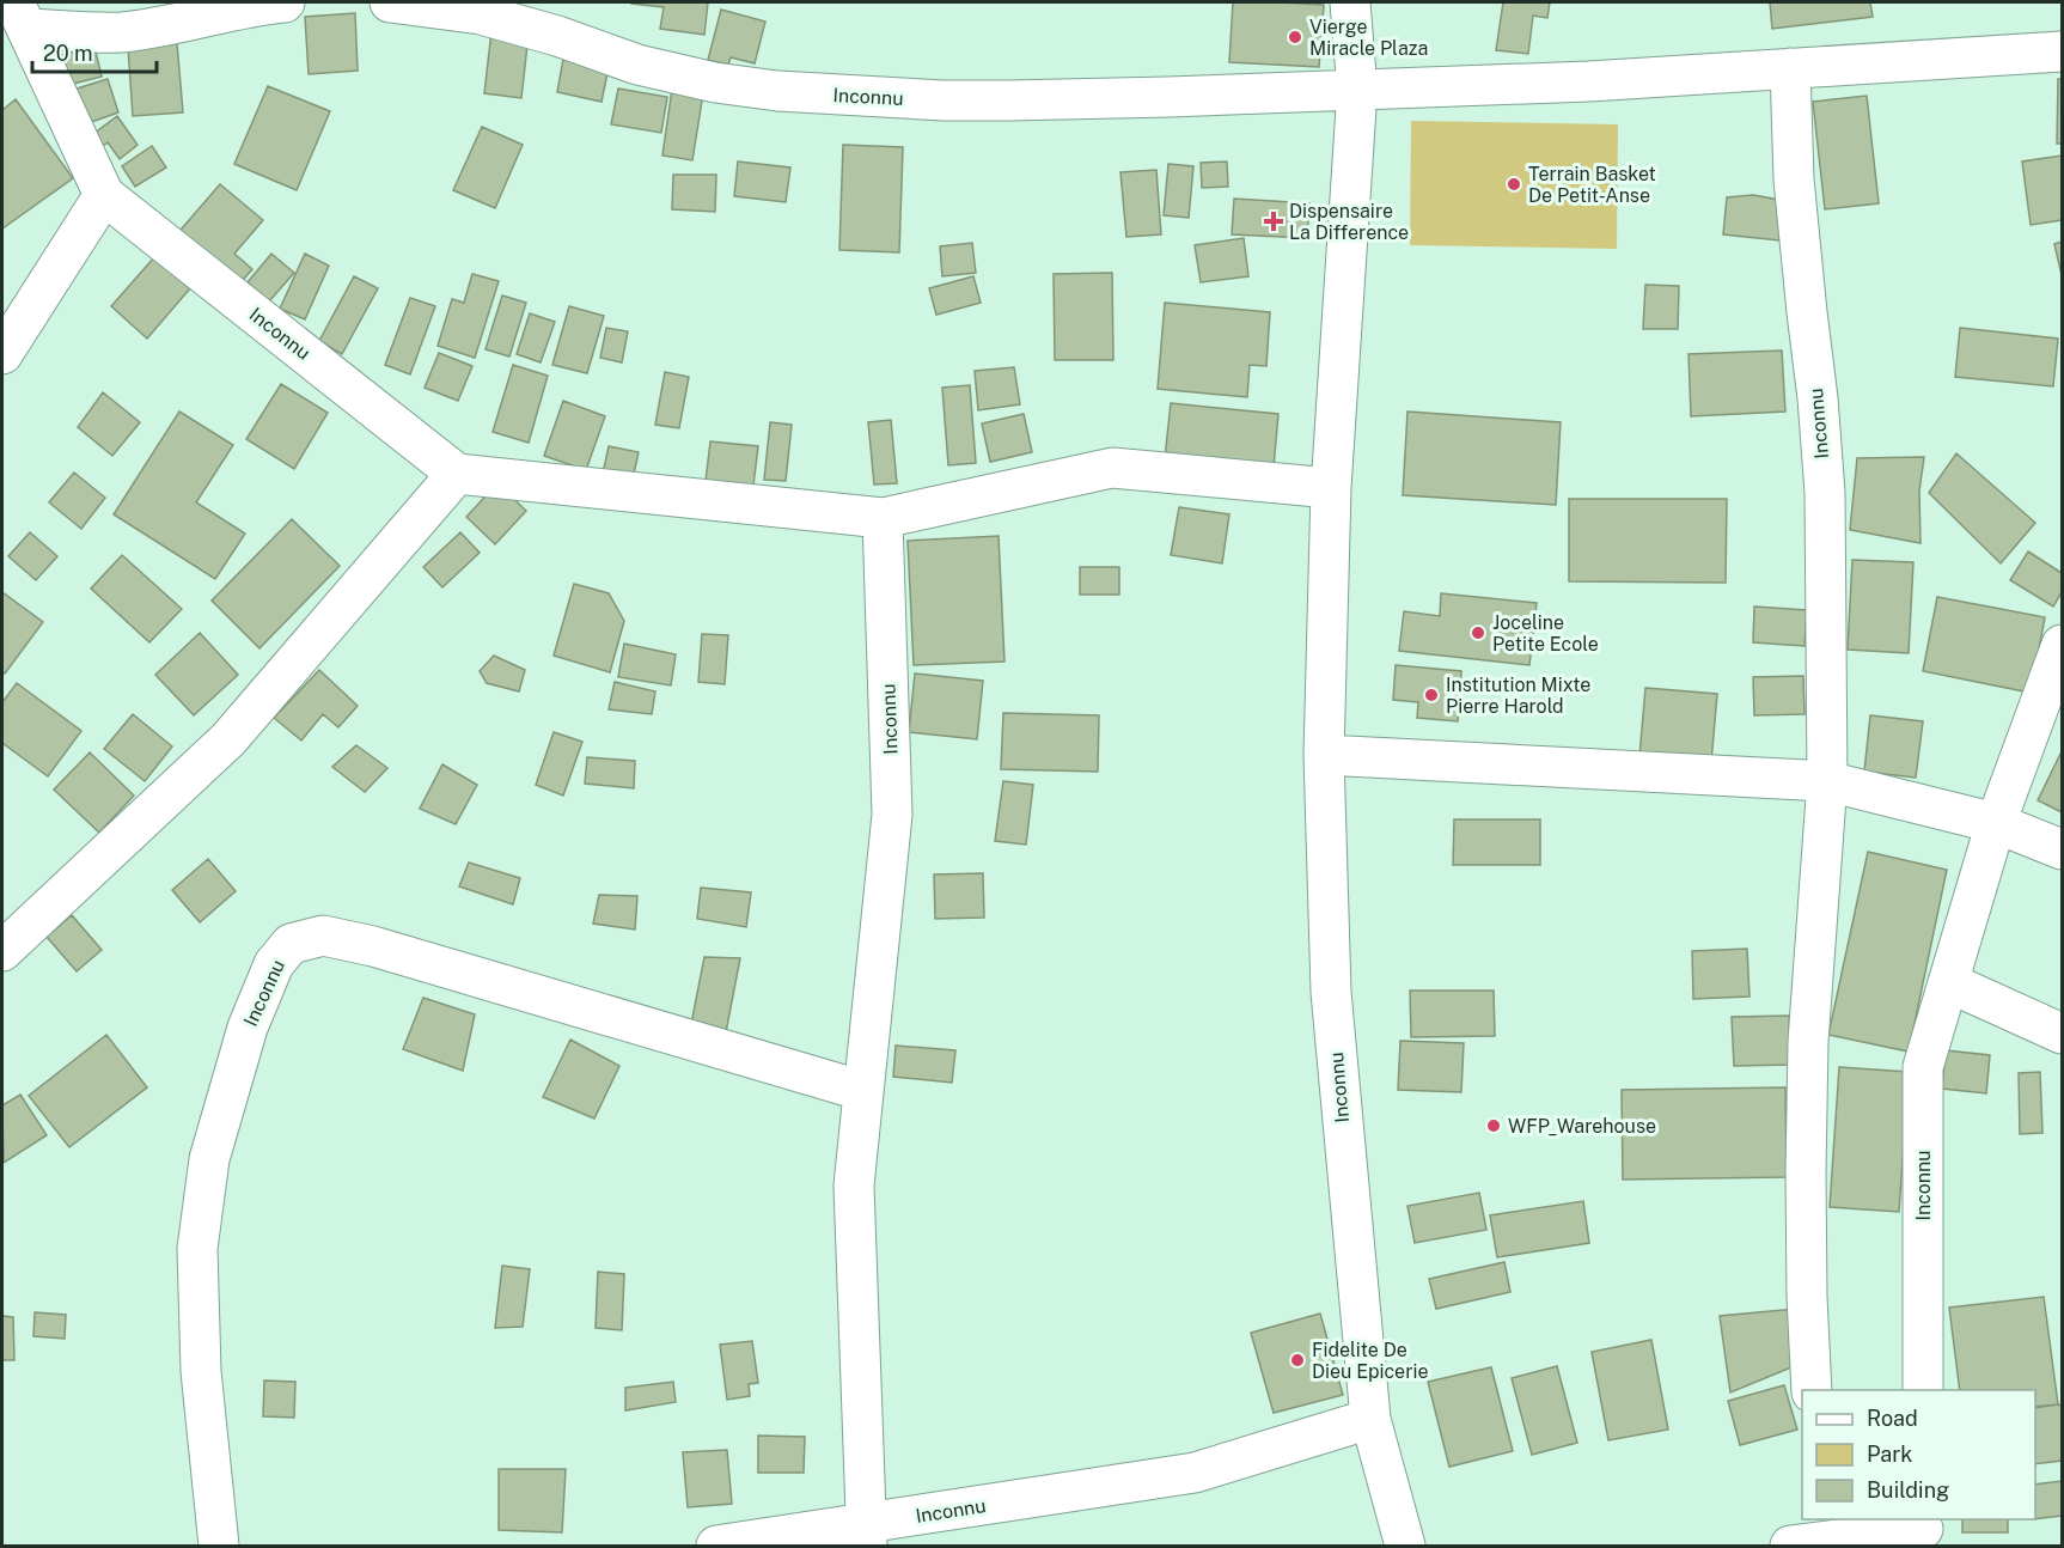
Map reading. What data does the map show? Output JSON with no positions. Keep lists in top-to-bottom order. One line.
{"streets":{"street":["Inconnu"]},"places":{"other":["Vierge Miracle Plaza","Terrain Basket De Petit-Anse","Joceline Petite Ecole","Institution Mixte Pierre Harold","WFP_Warehouse","Fidelite De Dieu Epicerie"],"health":["Dispensaire La Difference"]},"legend":["Road","Park","Building"],"scale_bar":"20 m"}
